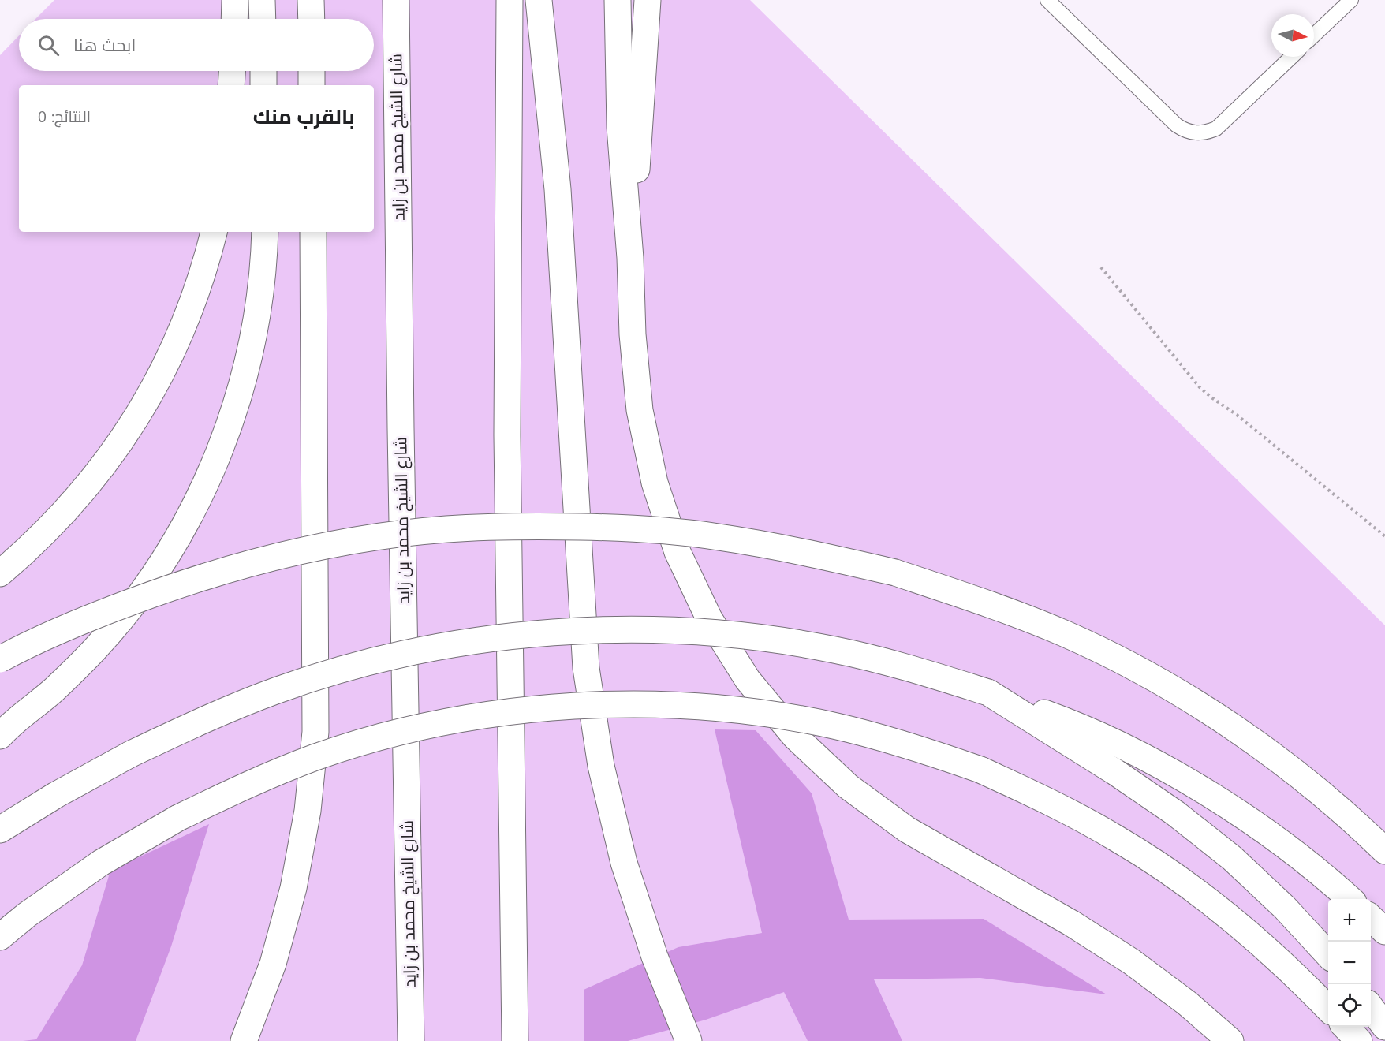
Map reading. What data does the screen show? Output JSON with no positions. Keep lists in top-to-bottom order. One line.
{"streets":{"main road":["شارع الشيخ محمد بن زايد"]},"north":"right","page":{"search":"ابحث هنا","heading":["بالقرب منك","النتائج: 0"],"map_buttons":["+","−"]}}
